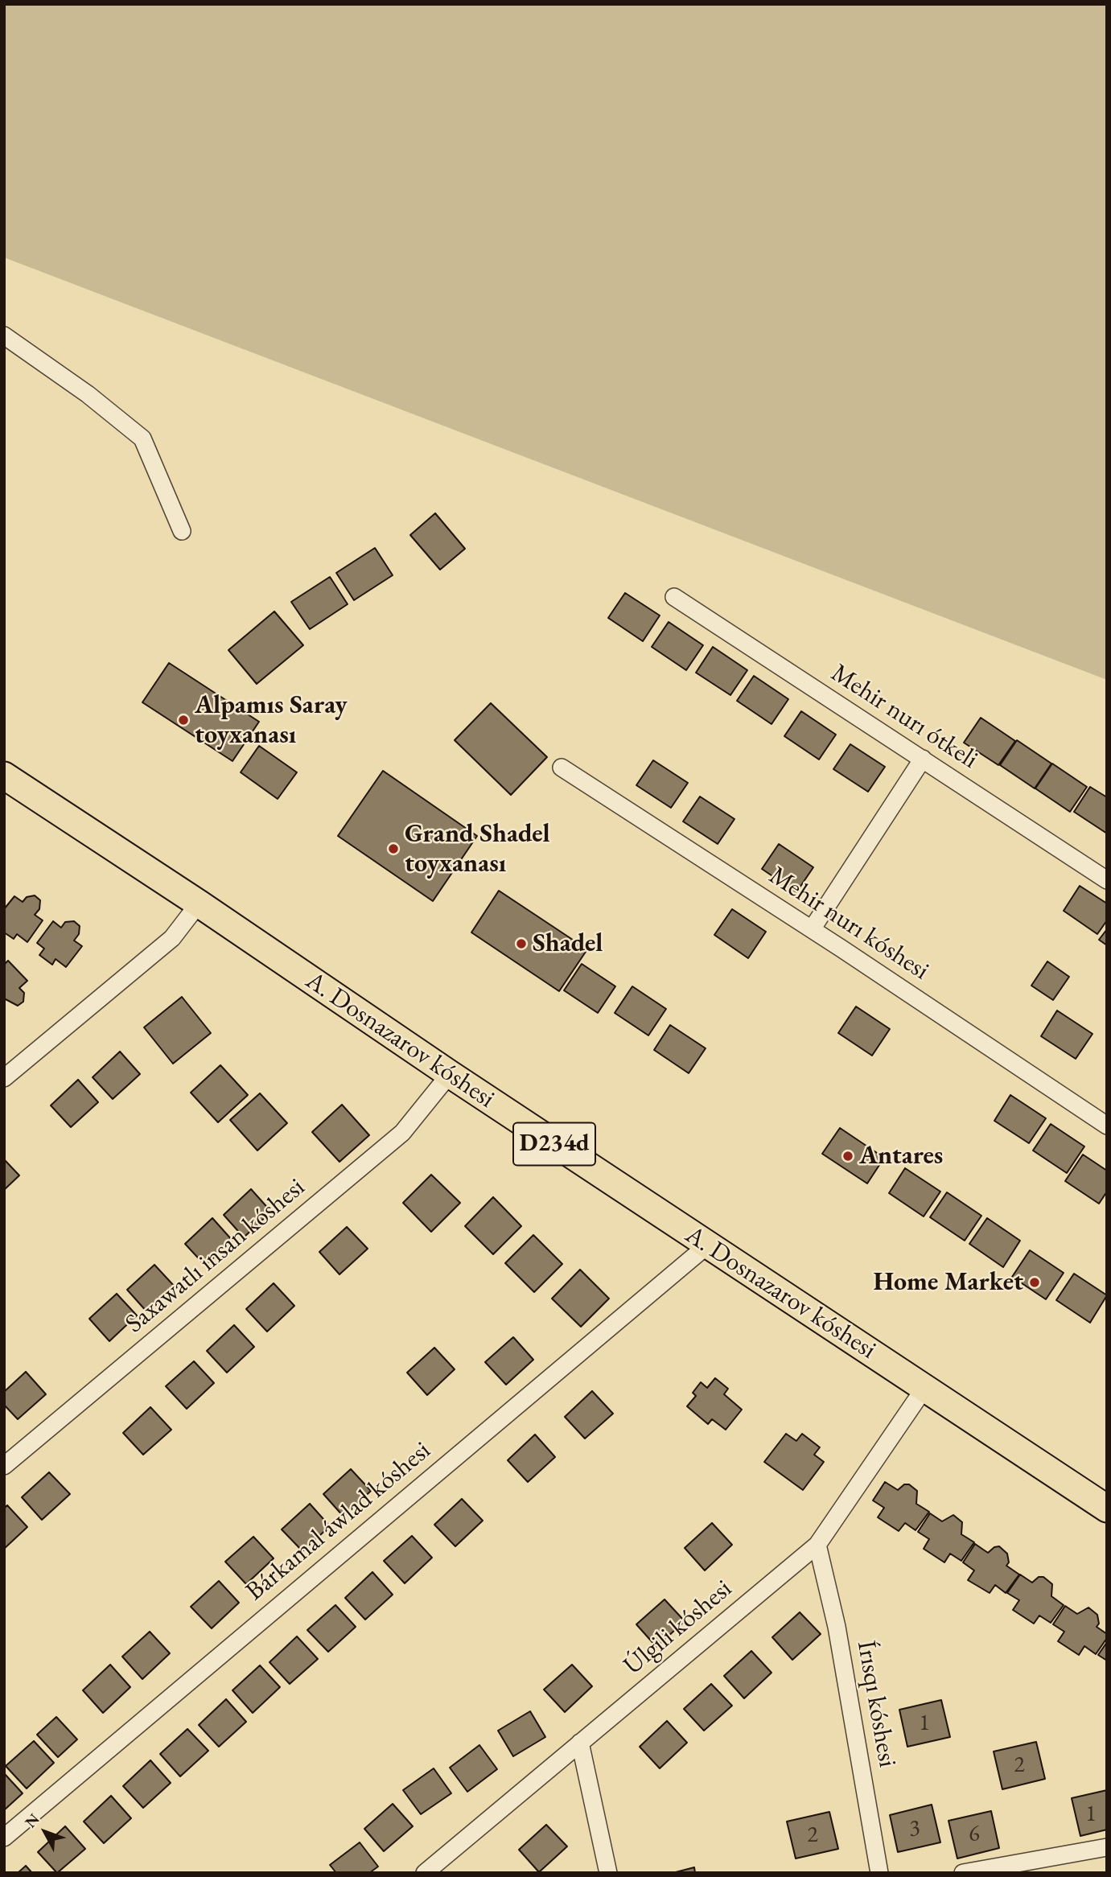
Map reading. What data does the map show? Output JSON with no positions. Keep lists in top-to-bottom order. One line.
{"streets":{"main road":["A. Dosnazarov kóshesi","D234d"],"street":["Mehir nurı ótkeli","Mehir nurı kóshesi","Saxawatlı insan kóshesi","Bárkamal áwlad kóshesi","Úlgili kóshesi","Írısqı kóshesi"]},"crossings":[["A. Dosnazarov kóshesi","Saxawatlı insan kóshesi"],["A. Dosnazarov kóshesi","Bárkamal áwlad kóshesi"],["A. Dosnazarov kóshesi","Úlgili kóshesi"],["Úlgili kóshesi","Írısqı kóshesi"]],"places":["Alpamıs Saray toyxanası","Grand Shadel toyxanası","Shadel","Antares","Home Market"],"house_numbers":["1","2","1","3","6","2"],"north":"top left"}
